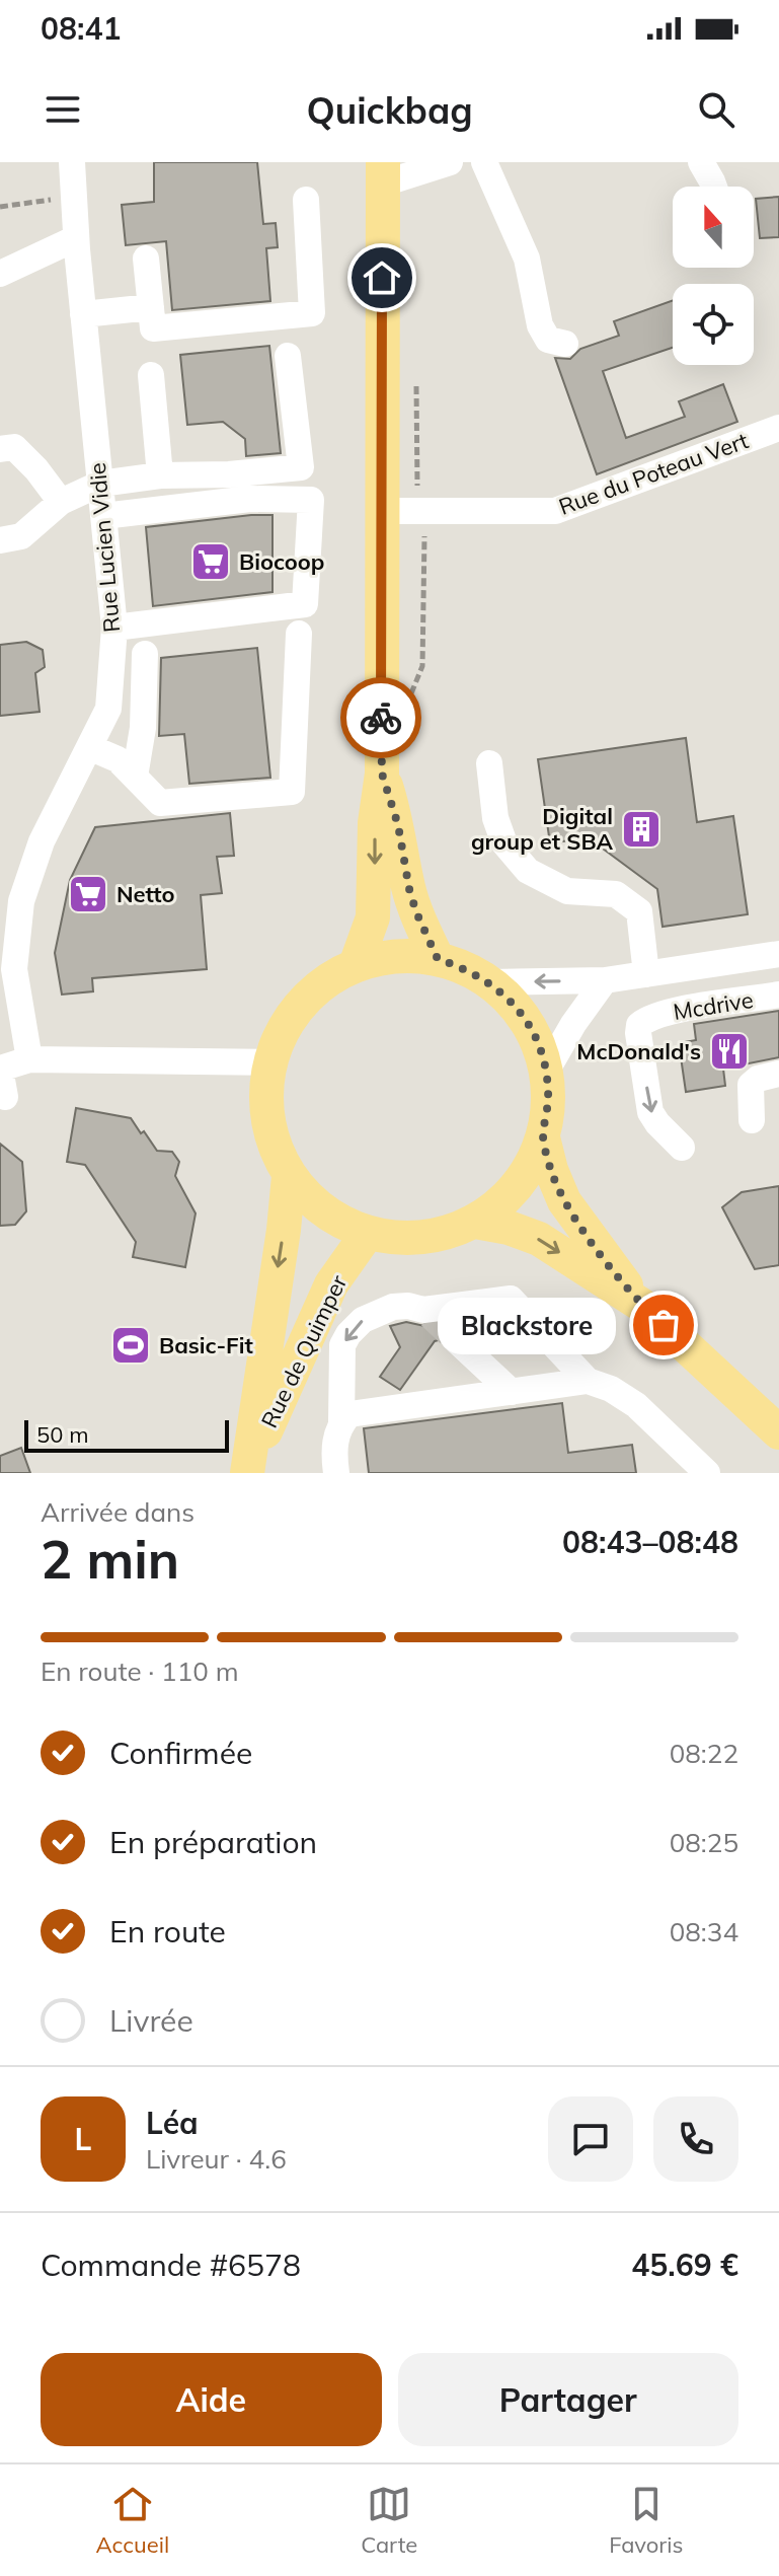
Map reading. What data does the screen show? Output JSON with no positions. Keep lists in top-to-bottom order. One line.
{"streets":{"main road":["Rue de Quimper"],"street":["Rue du Poteau Vert","Rue Lucien Vidie","Mcdrive"]},"places":{"supermarket":["Biocoop","Netto"],"building":["Digital group et SBA"],"restaurant":["McDonald's"],"other":["Blackstore"],"sports":["Basic-Fit"]},"scale_bar":"50 m","north":"top","page":{"status":"08:41","header":"Quickbag","bubble":"Blackstore","scale":"50 m","heading":["2 min","Arrivée dans","08:43–08:48"],"panel":["Léa","Livreur · 4.6","Commande #6578","45.69 €"],"bar":"En route · 110 m","list":[["Confirmée","08:22"],["En préparation","08:25"],["En route","08:34"],"Livrée"],"round":"L","buttons":["Aide","Partager"],"tabs":["Accueil","Carte","Favoris"]}}
